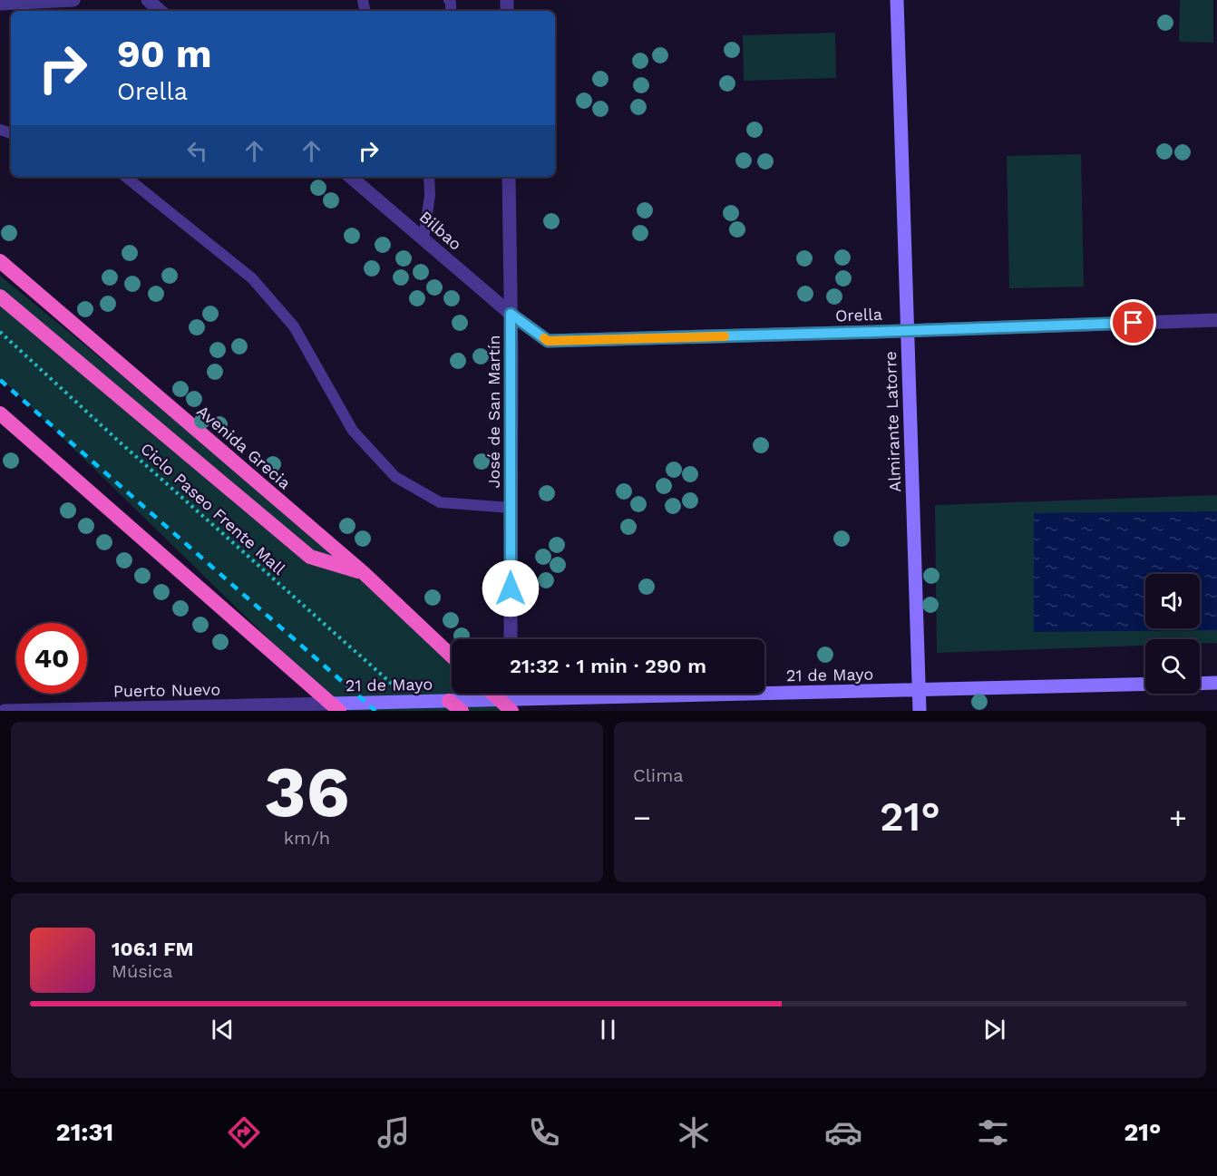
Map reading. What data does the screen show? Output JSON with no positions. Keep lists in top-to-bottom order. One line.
{"streets":{"highway":["Avenida Grecia"],"main road":["Almirante Latorre","21 de Mayo"],"street":["Bilbao","Orella","José de San Martín","Puerto Nuevo"],"path":["Ciclo Paseo Frente Mall"]},"crossings":[["Bilbao","Orella"],["Bilbao","José de San Martín"],["Orella","José de San Martín"],["Orella","Almirante Latorre"],["Almirante Latorre","21 de Mayo"],["Ciclo Paseo Frente Mall","21 de Mayo"],["21 de Mayo","Puerto Nuevo"]],"page":{"turn":["90 m","Orella"],"limit":"40","trip":"21:32 · 1 min · 290 m","tile":[["36","km/h"],"Clima"],"heat":["−","21°","+"],"song":["106.1 FM","Música"],"tabs":["21:31","21°"]}}
